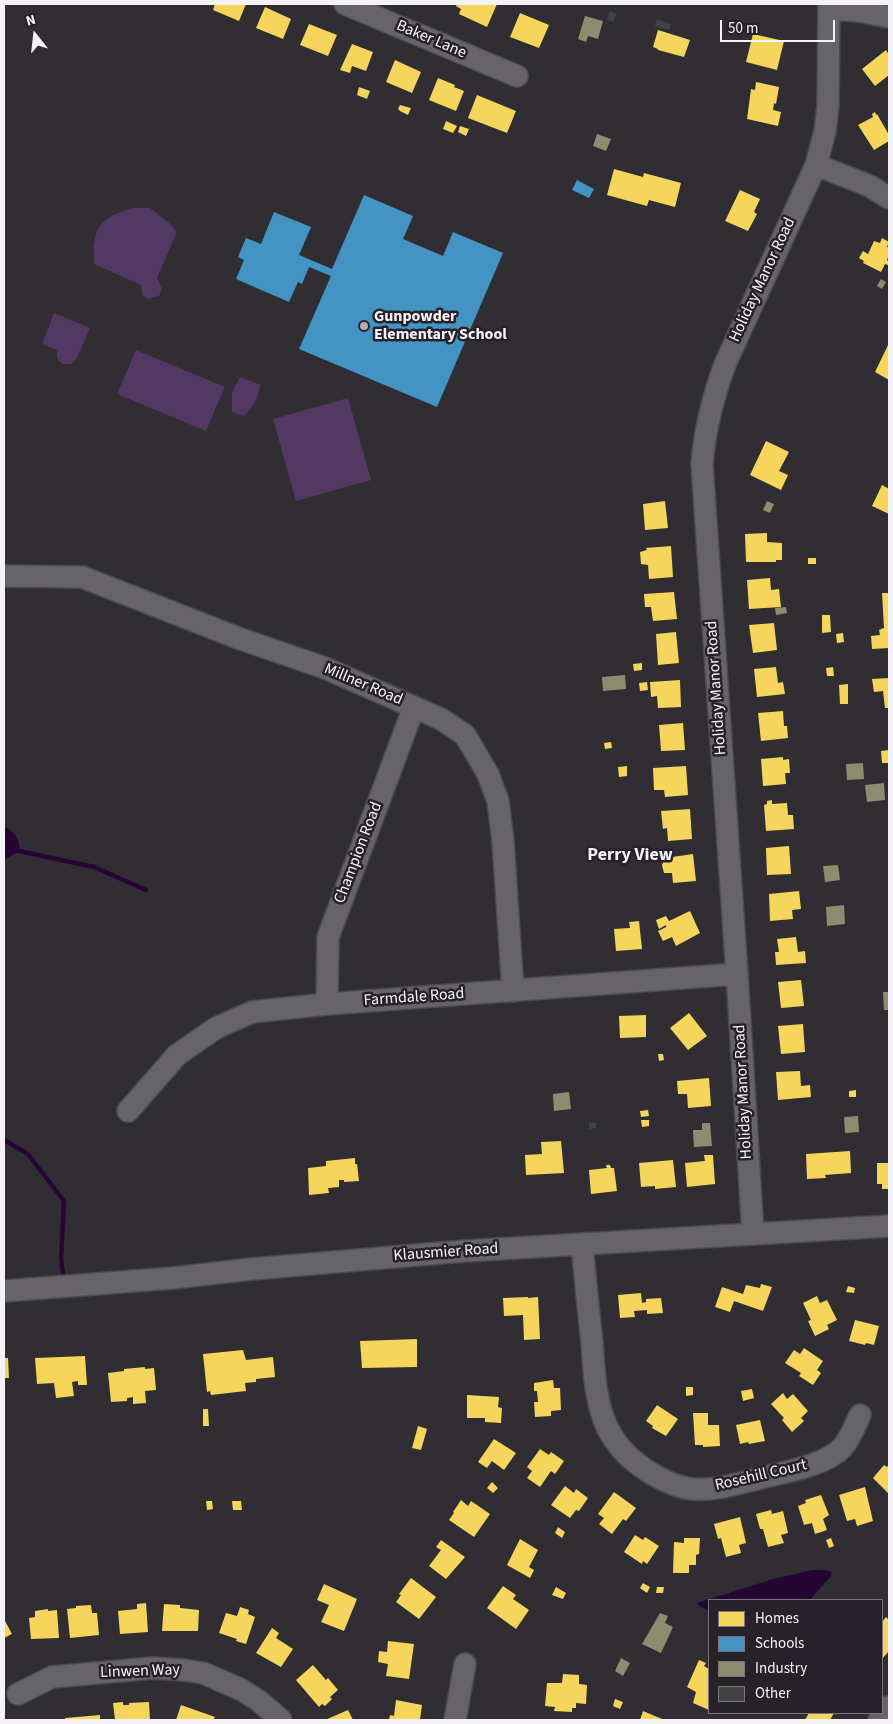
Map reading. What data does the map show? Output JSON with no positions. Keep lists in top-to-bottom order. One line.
{"streets":{"street":["Baker Lane","Holiday Manor Road","Millner Road","Champion Road","Farmdale Road","Klausmier Road","Rosehill Court","Linwen Way"]},"crossings":[["Holiday Manor Road","Farmdale Road"],["Holiday Manor Road","Klausmier Road"],["Millner Road","Champion Road"],["Millner Road","Farmdale Road"],["Champion Road","Farmdale Road"],["Klausmier Road","Rosehill Court"]],"districts":["Perry View"],"places":["Gunpowder Elementary School"],"legend":["Homes","Schools","Industry","Other"],"scale_bar":"50 m","north":"top"}
